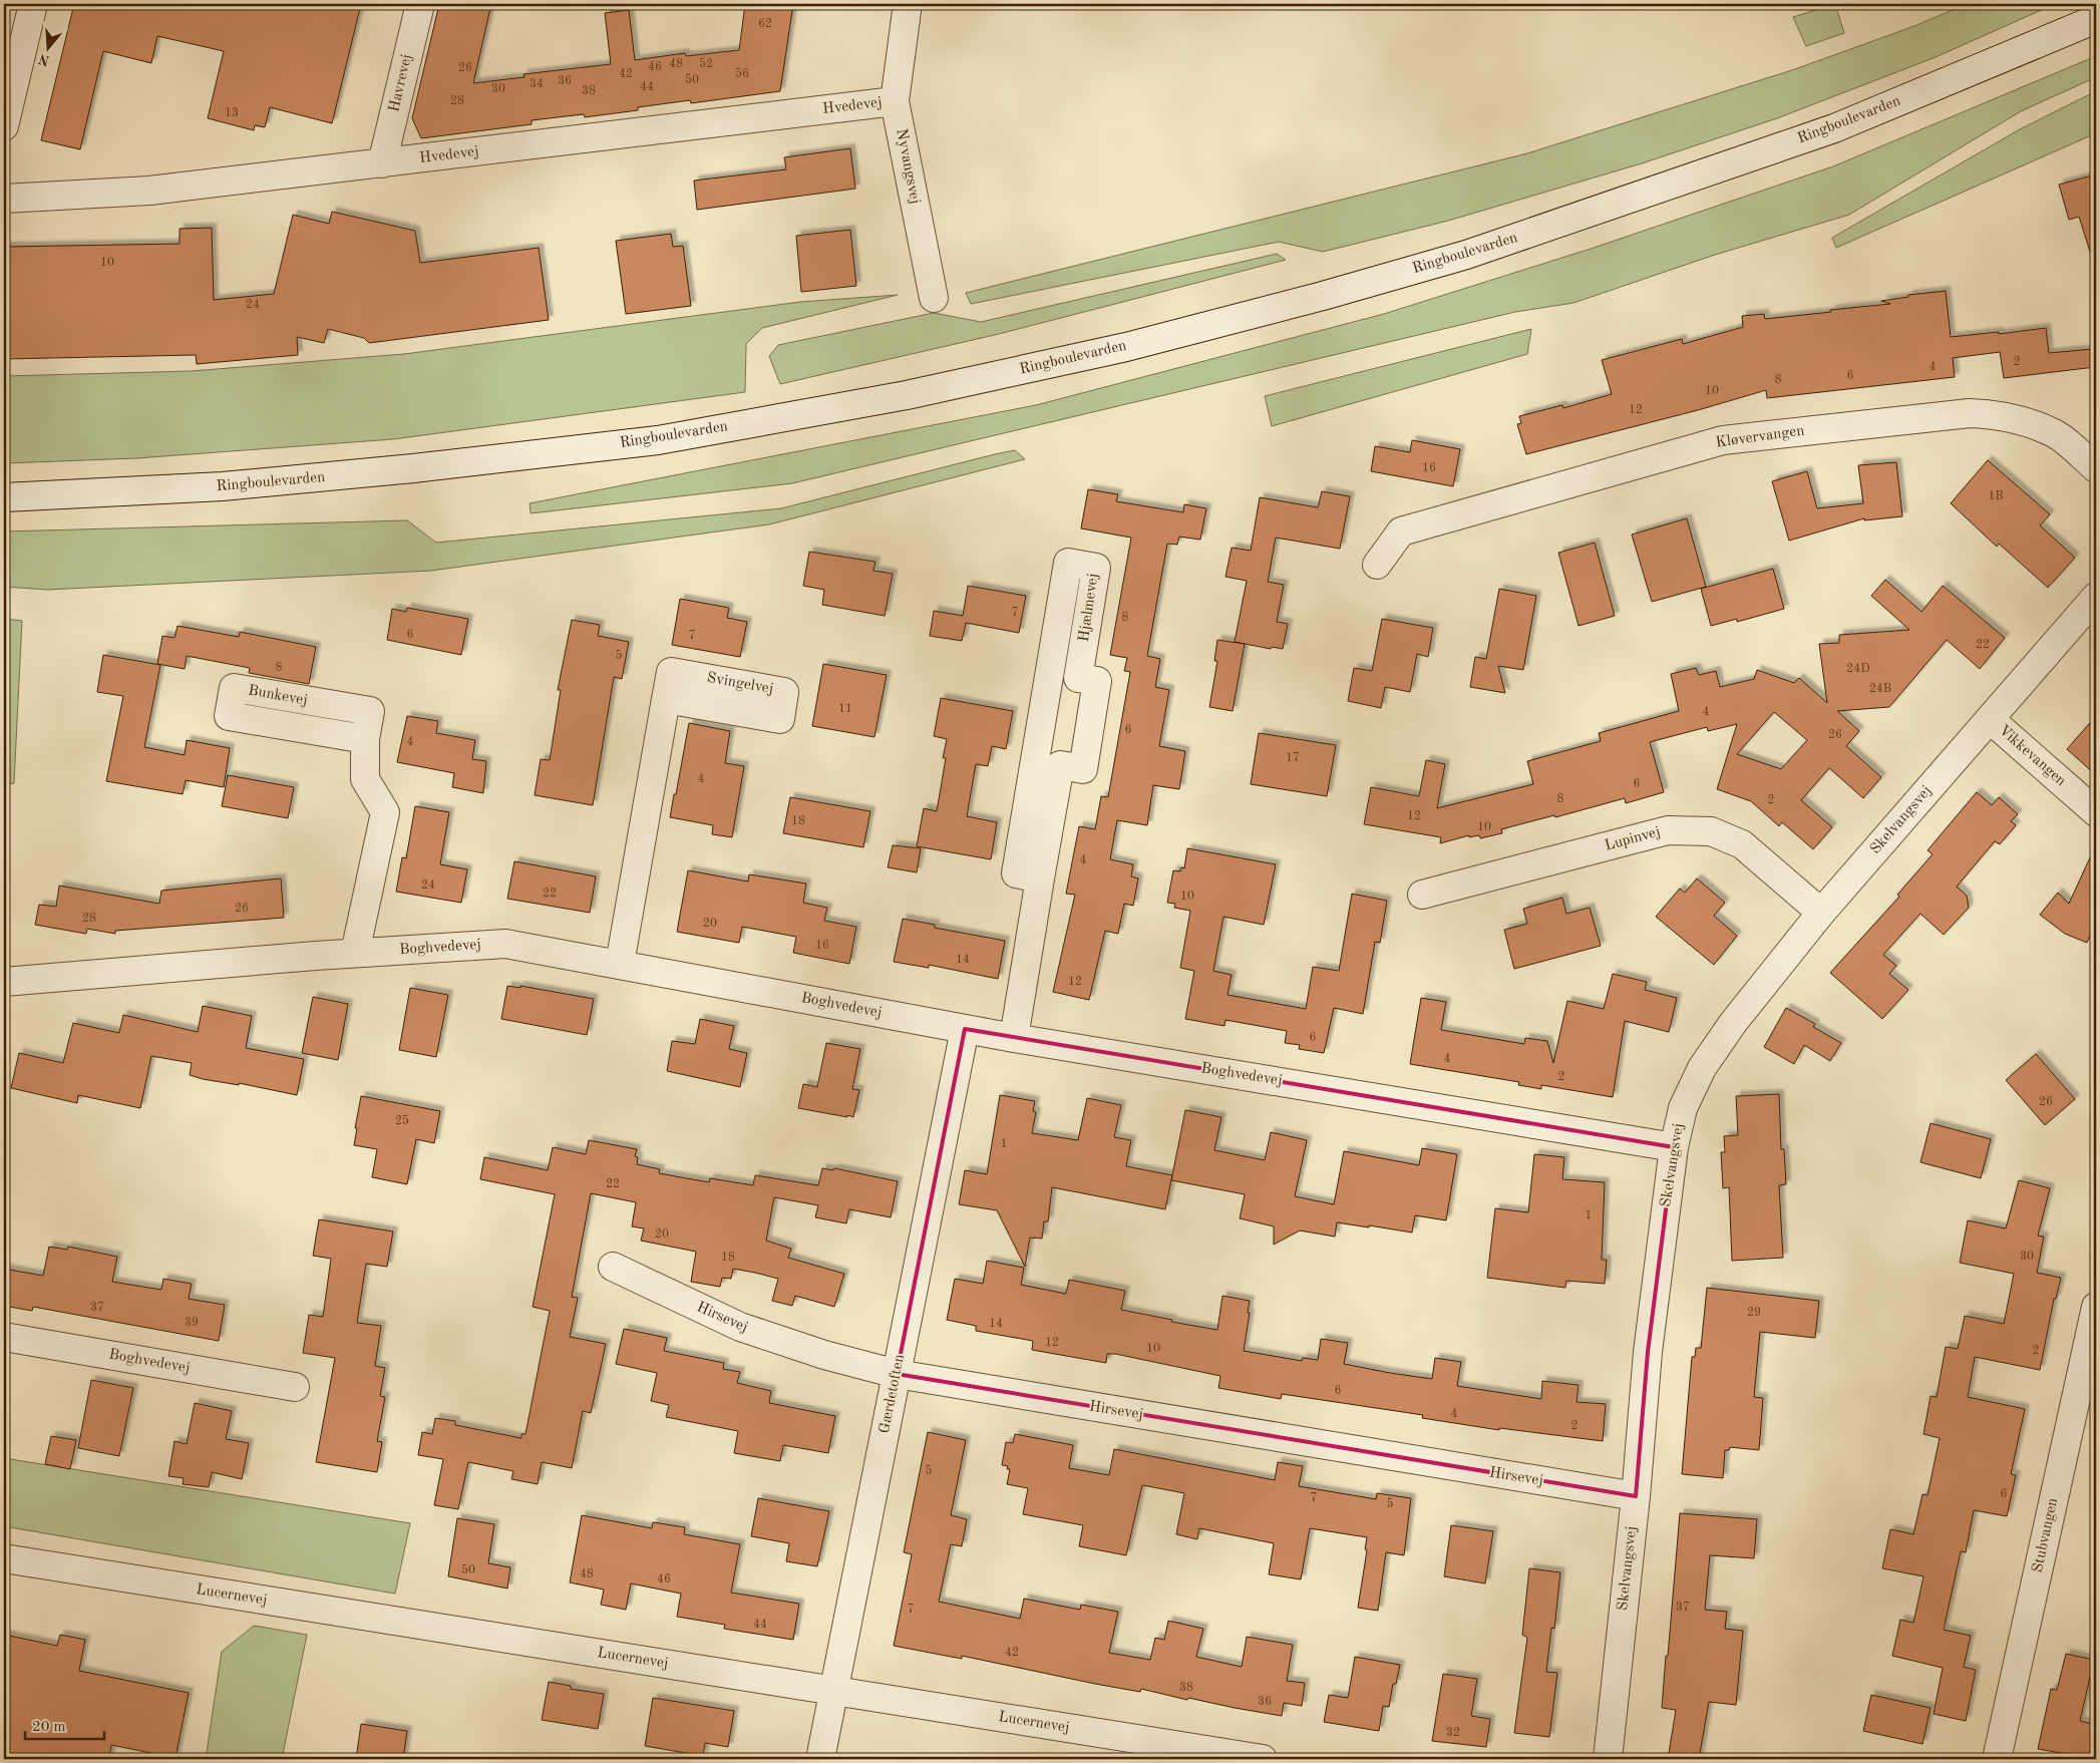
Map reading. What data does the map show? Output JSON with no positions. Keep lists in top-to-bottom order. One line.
{"streets":{"street":["Havrevej","Hvedevej","Ringboulevarden","Nyvangsvej","Kløvervangen","Hjælmevej","Vikkevangen","Skelvangsvej","Lupinvej","Boghvedevej","Hirsevej","Gærdetoften","Stubvangen","Lucernevej"]},"crossings":[["Havrevej","Hvedevej"],["Hvedevej","Nyvangsvej"],["Hjælmevej","Boghvedevej"],["Vikkevangen","Skelvangsvej"],["Skelvangsvej","Lupinvej"],["Skelvangsvej","Boghvedevej"],["Skelvangsvej","Hirsevej"],["Boghvedevej","Gærdetoften"],["Hirsevej","Gærdetoften"],["Gærdetoften","Lucernevej"]],"house_numbers":["62","48","52","46","26","42","56","50","36","34","44","30","38","28","13","10","24","2","4","6","8","10","12","16","1B","7","8","6","7","22","5","8","24D","24B","11","4","6","26","4","17","4","6","8","2","12","18","10","4","24","22","10","26","28","20","16","14","12","6","4","2","26","25","1","22","1","20","30","18","37","29","39","14","12","10","2","6","4","2","5","6","7","5","50","48","46","37","7","44","42","38","36","32"],"scale_bar":"20 m","north":"bottom"}
